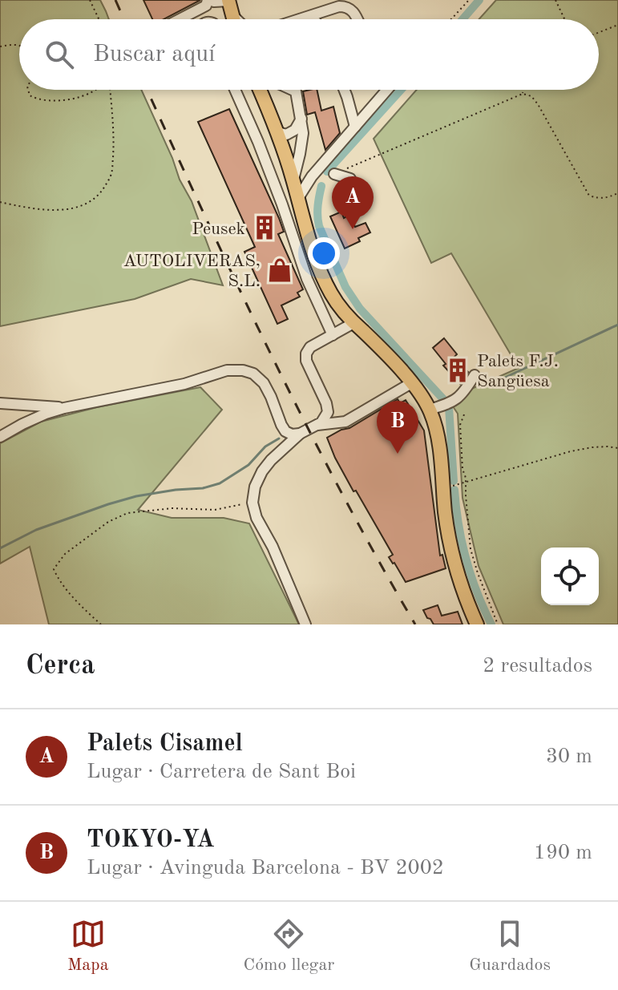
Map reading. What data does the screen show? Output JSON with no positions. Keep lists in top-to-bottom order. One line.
{"places":{"building":["Peusek","Palets F.J. Sangüesa"],"shop":["AUTOLIVERAS, S.L."]},"page":{"search":"Buscar aquí","pins":["A","B"],"heading":["Cerca","2 resultados"],"list":[{"mark":"A","name":"Palets Cisamel","note":"Lugar · Carretera de Sant Boi","value":"30 m"},{"mark":"B","name":"TOKYO-YA","note":"Lugar · Avinguda Barcelona - BV 2002","value":"190 m"}],"nav":["Mapa","Cómo llegar","Guardados"]}}
